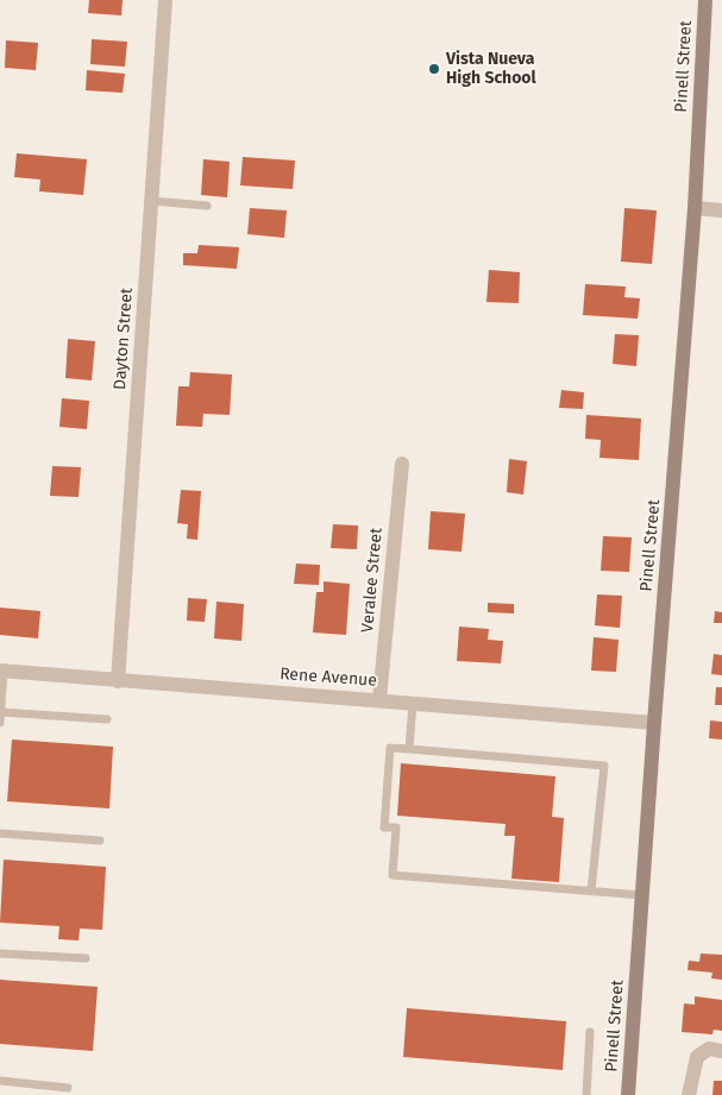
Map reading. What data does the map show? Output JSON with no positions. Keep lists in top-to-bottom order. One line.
{"streets":{"street":["Pinell Street","Dayton Street","Veralee Street","Rene Avenue"]},"crossings":[["Pinell Street","Rene Avenue"],["Dayton Street","Rene Avenue"],["Veralee Street","Rene Avenue"]],"places":["Vista Nueva High School"]}
